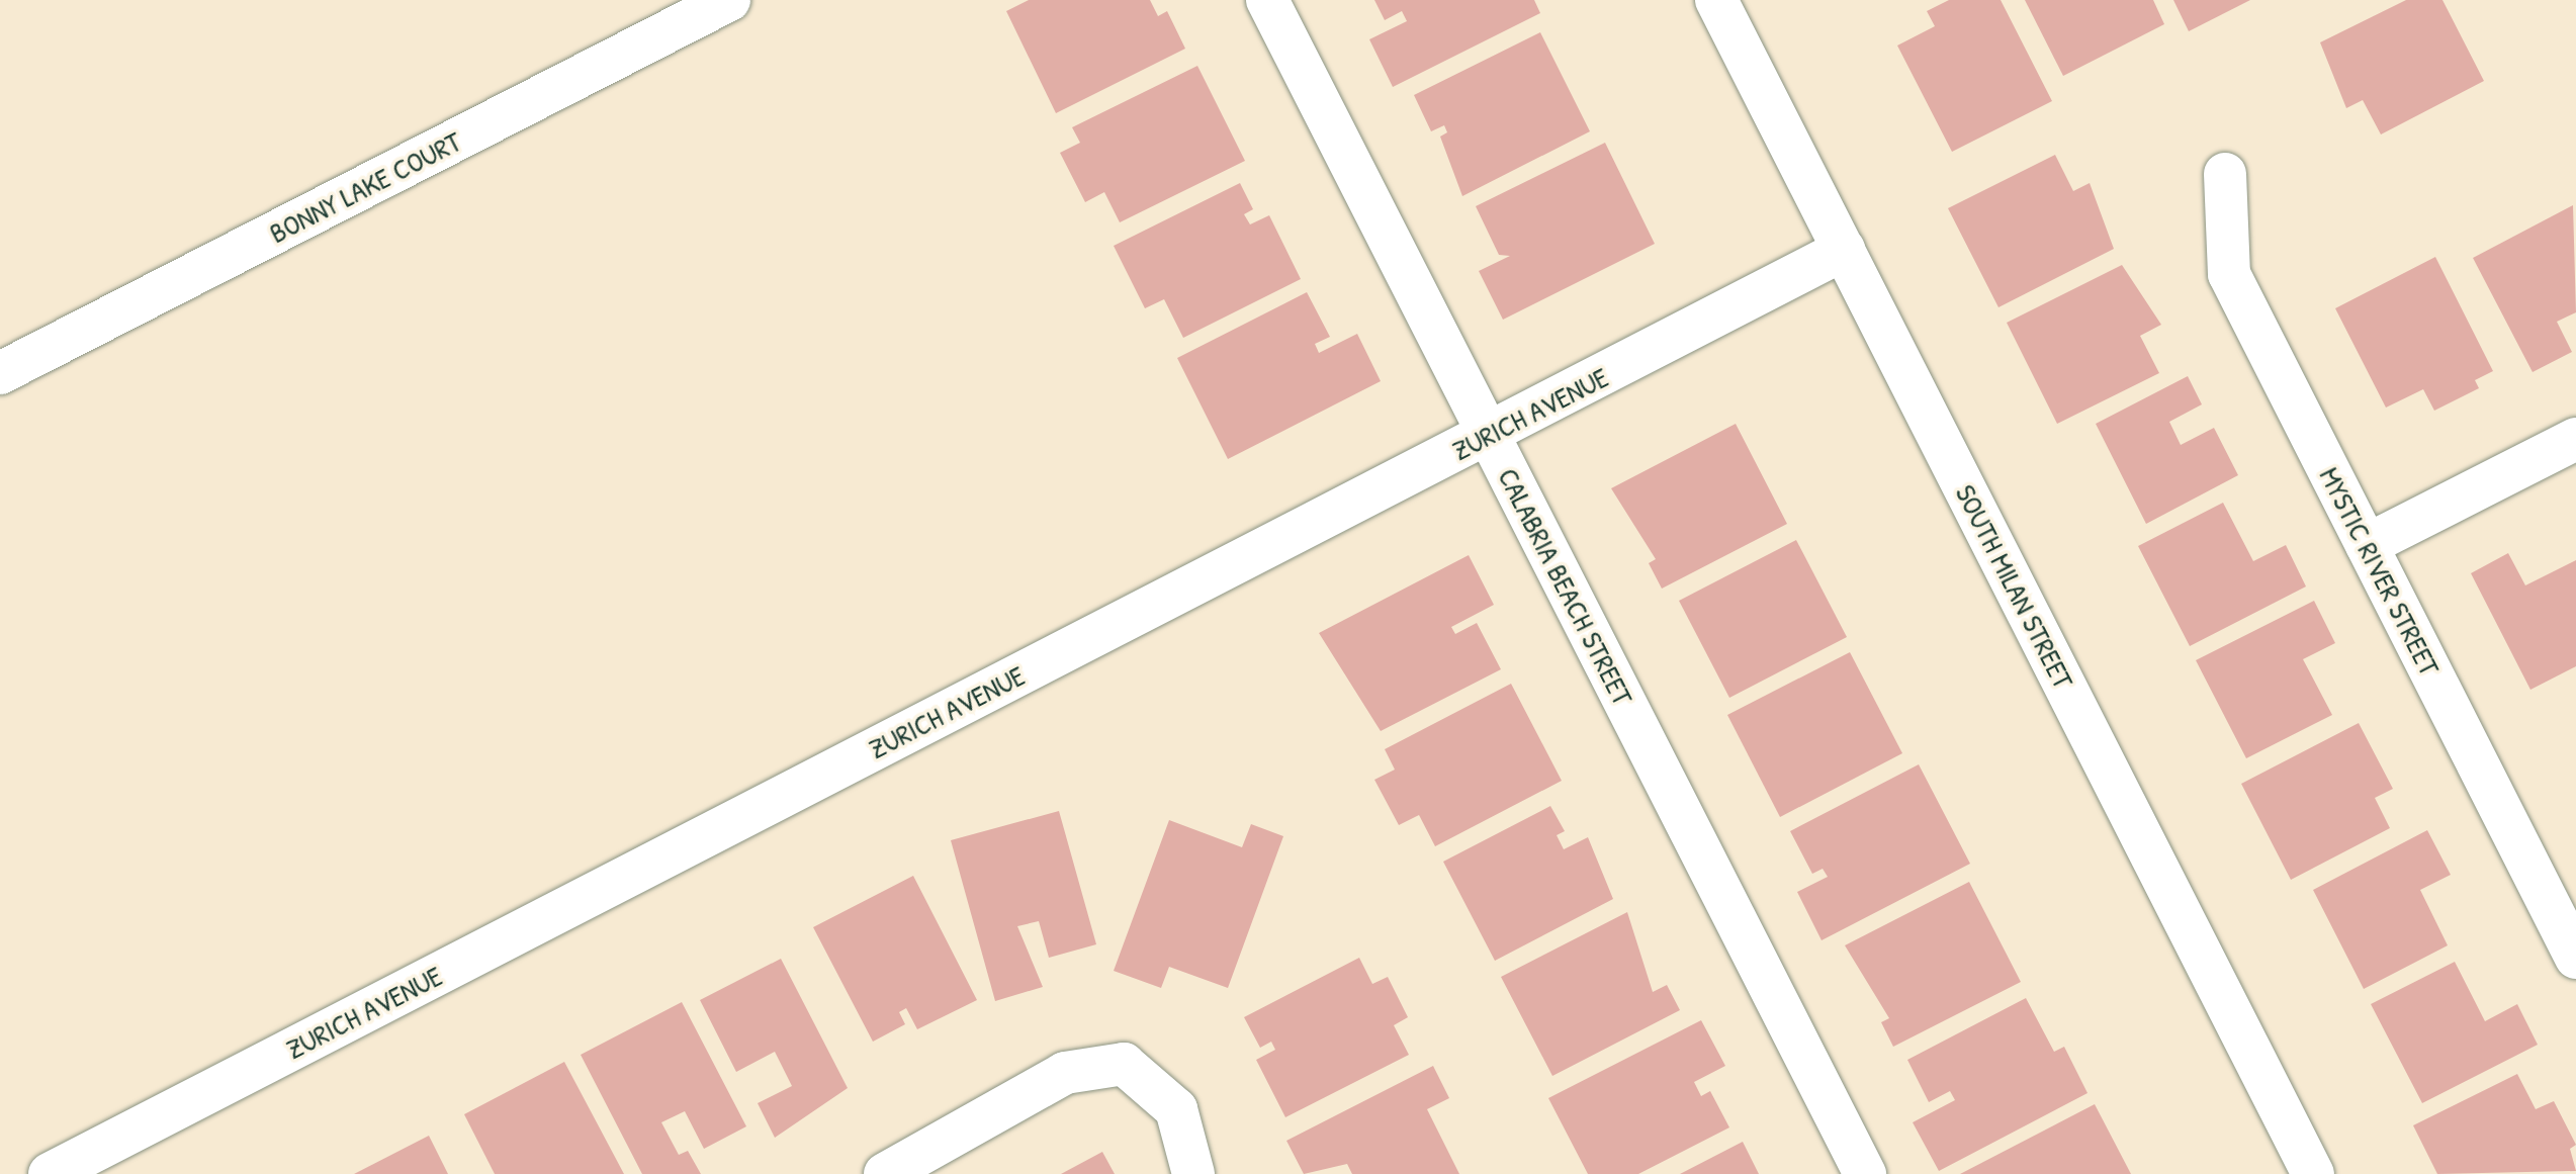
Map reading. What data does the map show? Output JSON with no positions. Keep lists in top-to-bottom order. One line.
{"streets":{"street":["BONNY LAKE COURT","ZURICH AVENUE","MYSTIC RIVER STREET","CALABRIA BEACH STREET","SOUTH MILAN STREET"]},"crossings":[["ZURICH AVENUE","CALABRIA BEACH STREET"],["ZURICH AVENUE","SOUTH MILAN STREET"]]}
